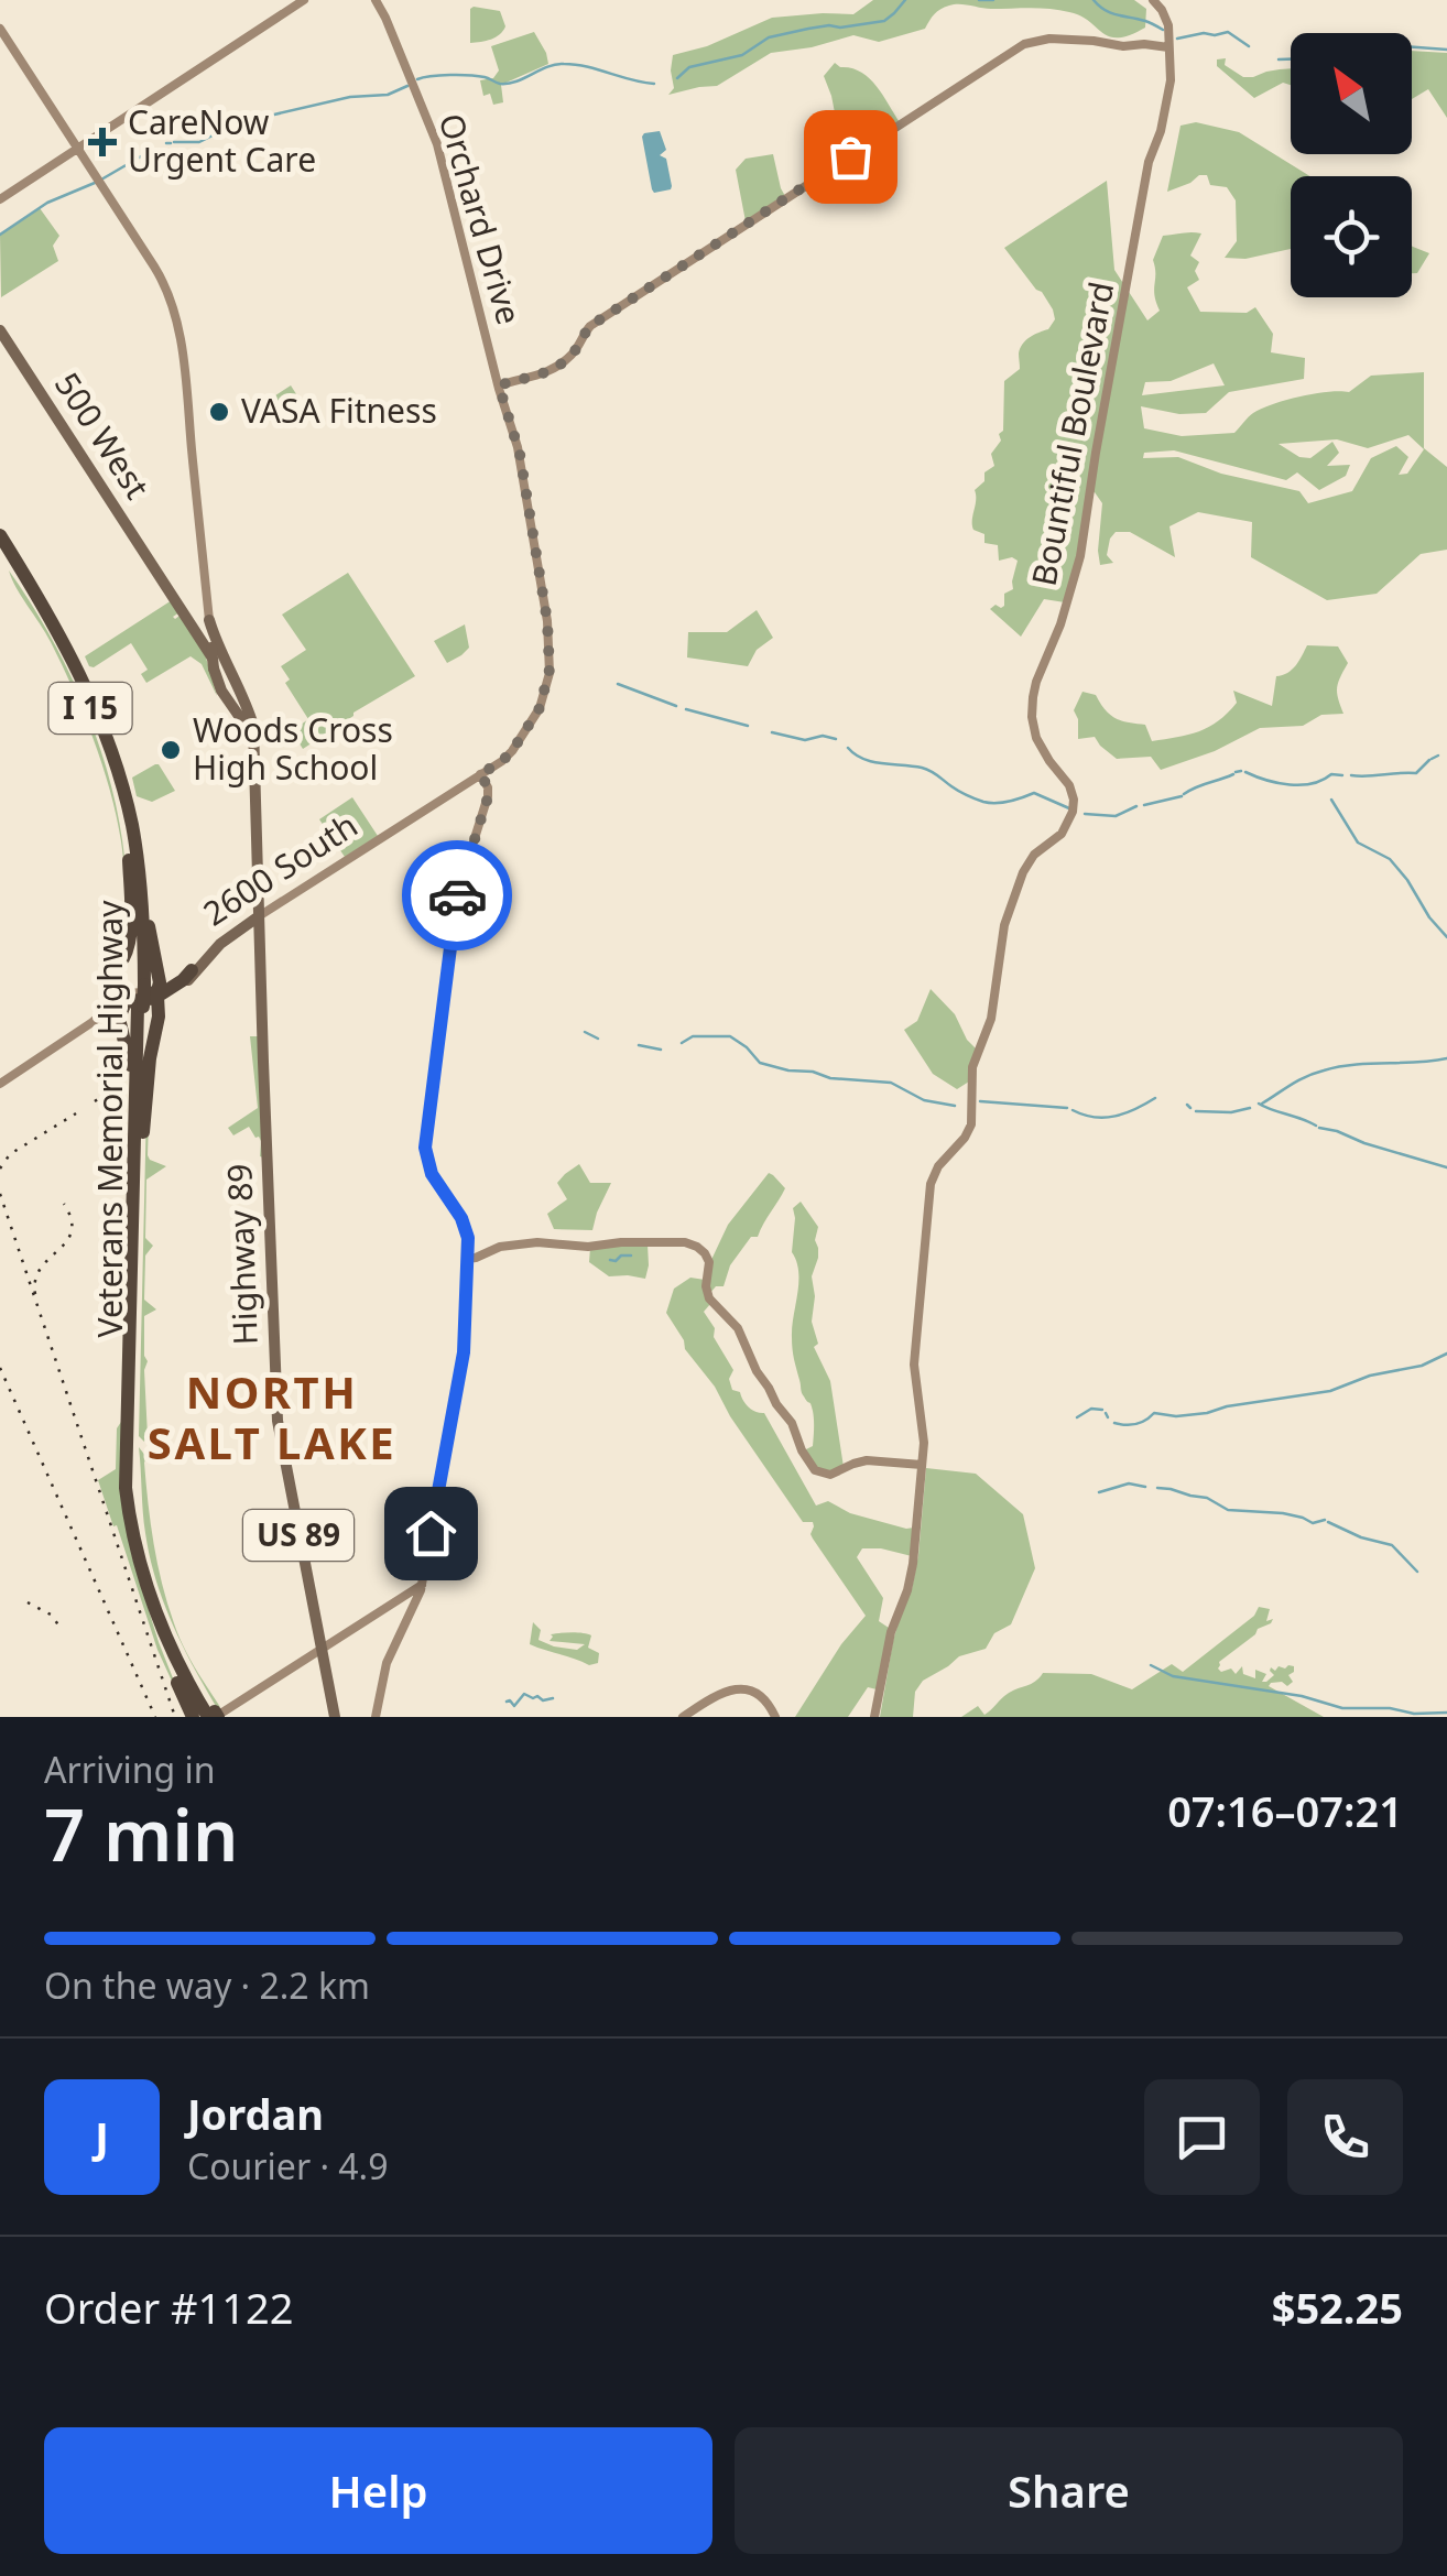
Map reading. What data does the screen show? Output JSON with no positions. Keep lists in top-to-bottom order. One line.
{"streets":{"highway":["I 15","Veterans Memorial Highway"],"main road":["Orchard Drive","Bountiful Boulevard","500 West","2600 South","Highway 89","US 89"]},"crossings":[["Orchard Drive","2600 South"],["500 West","US 89"],["2600 South","Highway 89"],["2600 South","US 89"],["Highway 89","US 89"]],"districts":["NORTH SALT LAKE"],"places":{"health":["CareNow Urgent Care"],"other":["VASA Fitness","Woods Cross High School"]},"north":"top left","page":{"heading":["7 min","Arriving in","07:16–07:21"],"panel":["Jordan","Courier · 4.9","Order #1122","$52.25"],"bar":"On the way · 2.2 km","round":"J","buttons":["Help","Share"]}}
